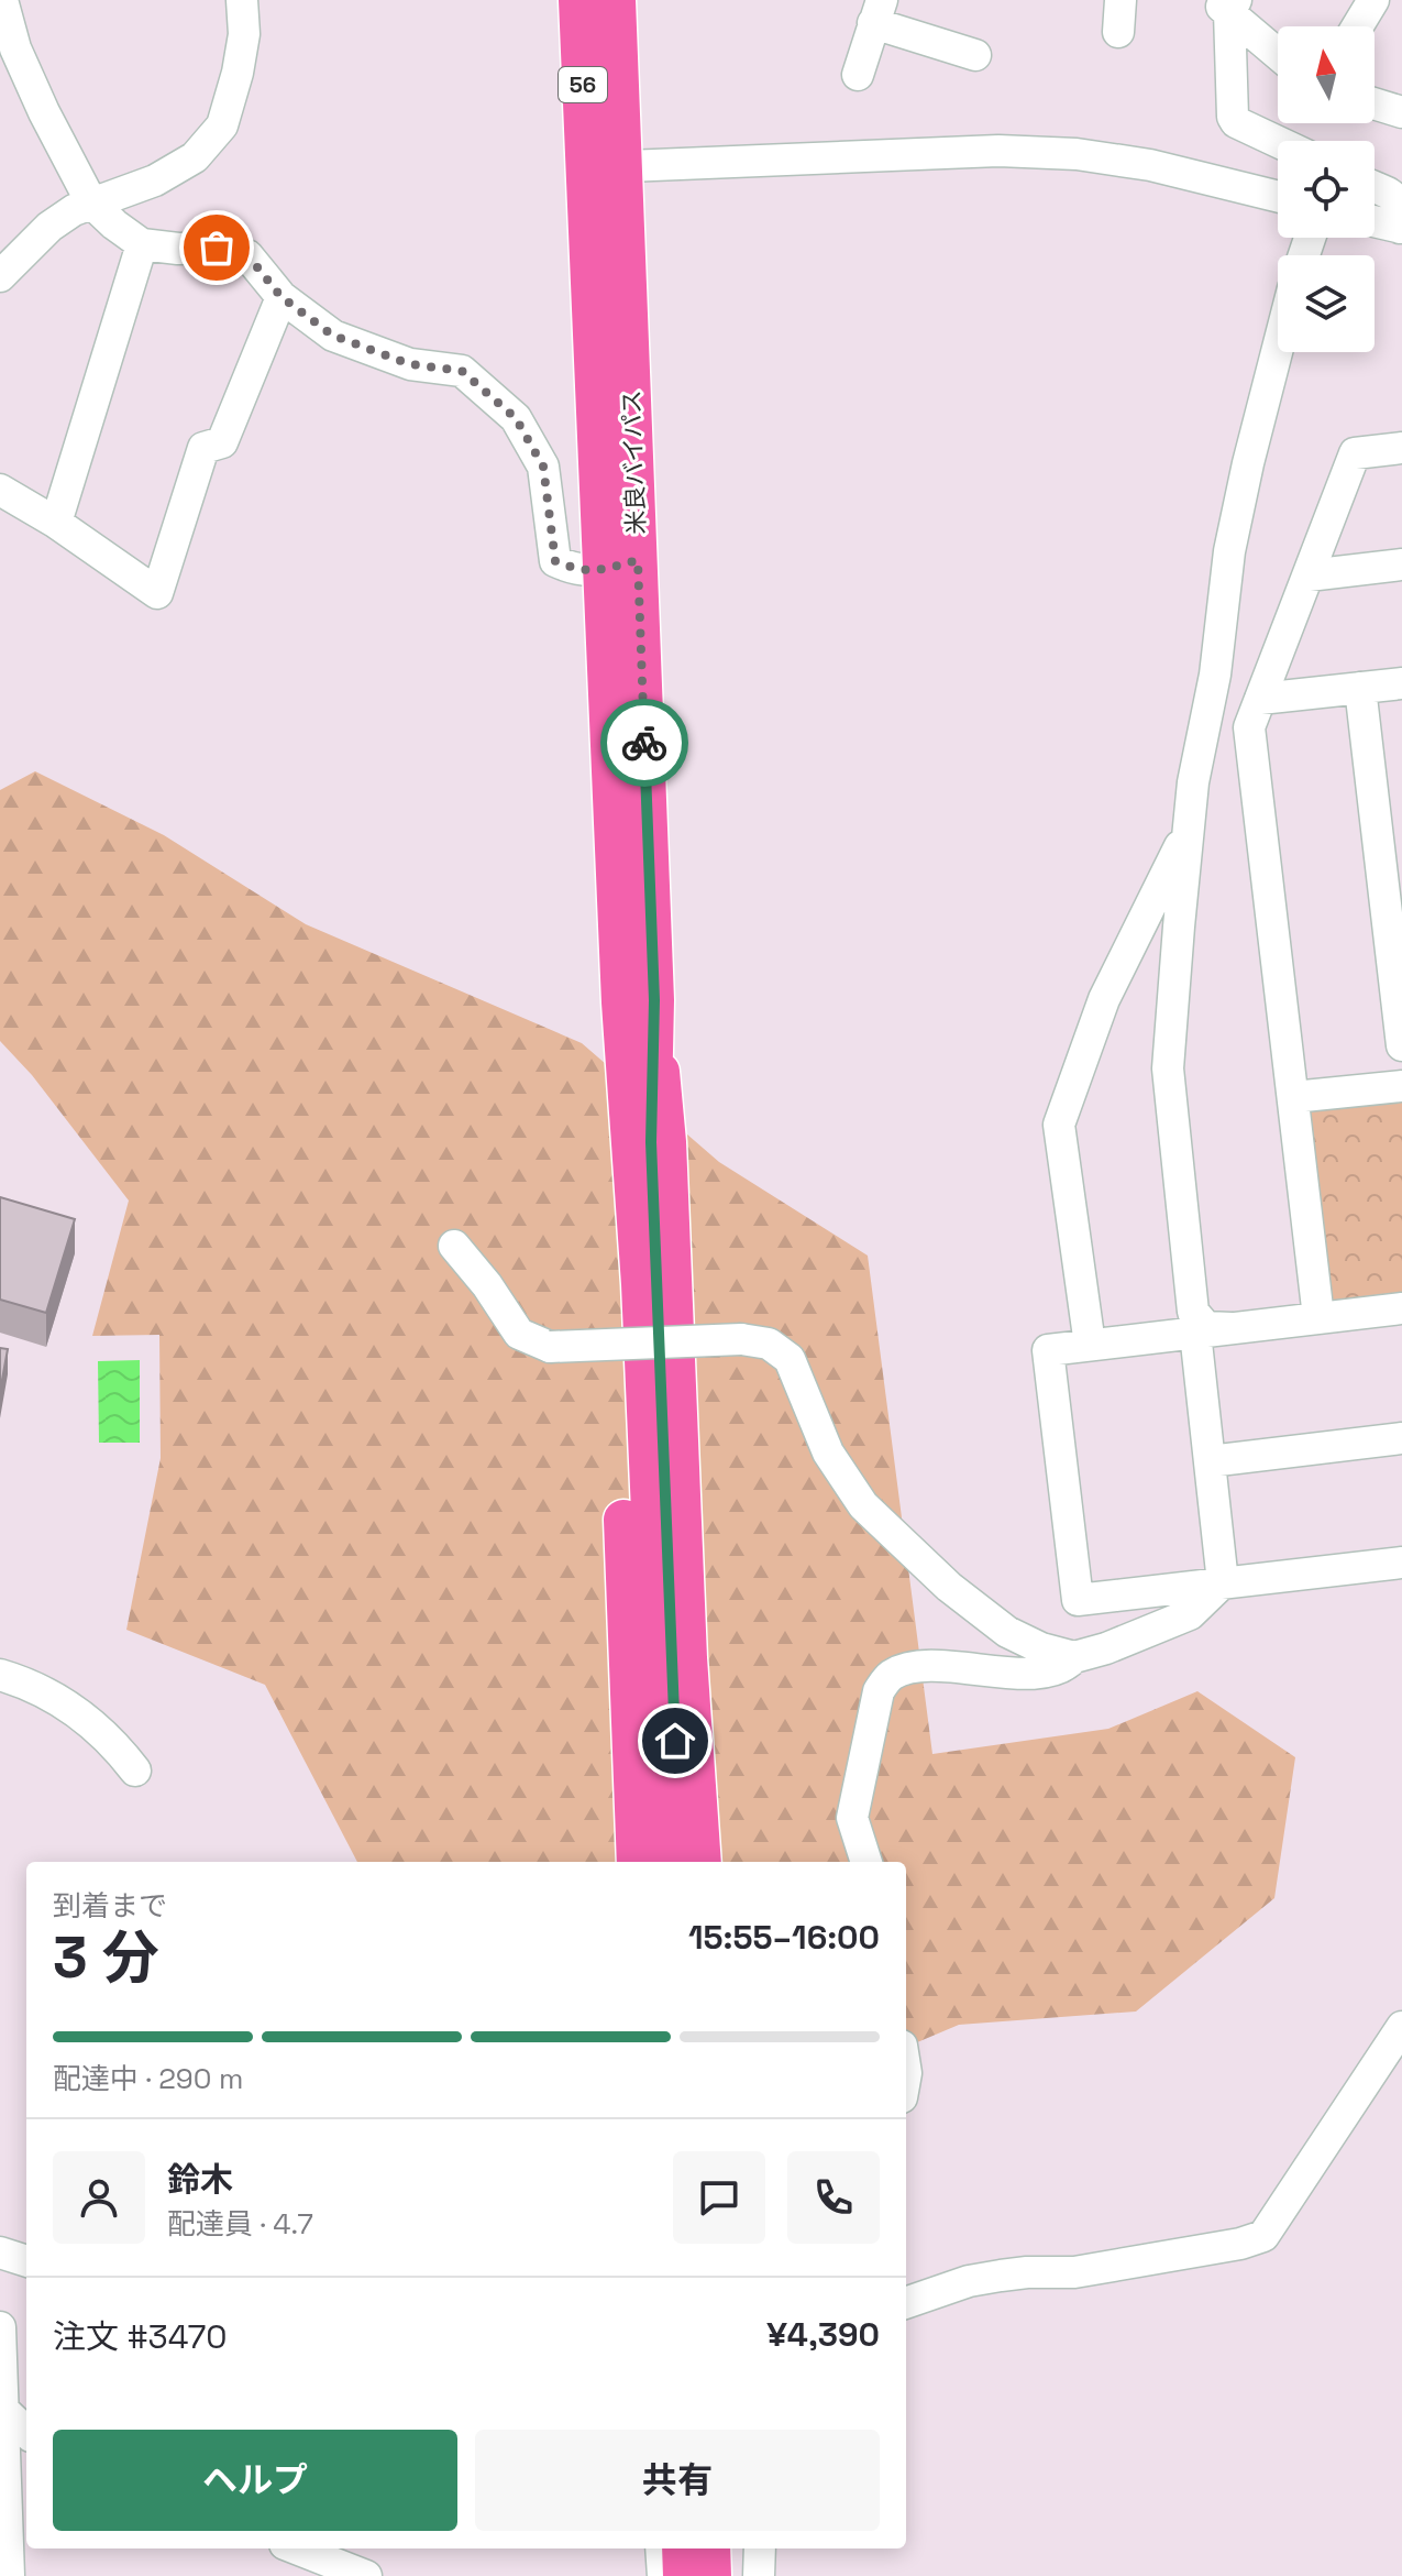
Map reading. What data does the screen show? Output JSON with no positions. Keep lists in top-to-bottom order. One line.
{"streets":{"main road":["56","米良バイパス"]},"crossings":[["56","米良バイパス"]],"north":"top","page":{"heading":["3 分","到着まで","15:55–16:00"],"panel":["鈴木","配達員 · 4.7","注文 #3470","¥4,390"],"bar":"配達中 · 290 m","buttons":["ヘルプ","共有"]}}
